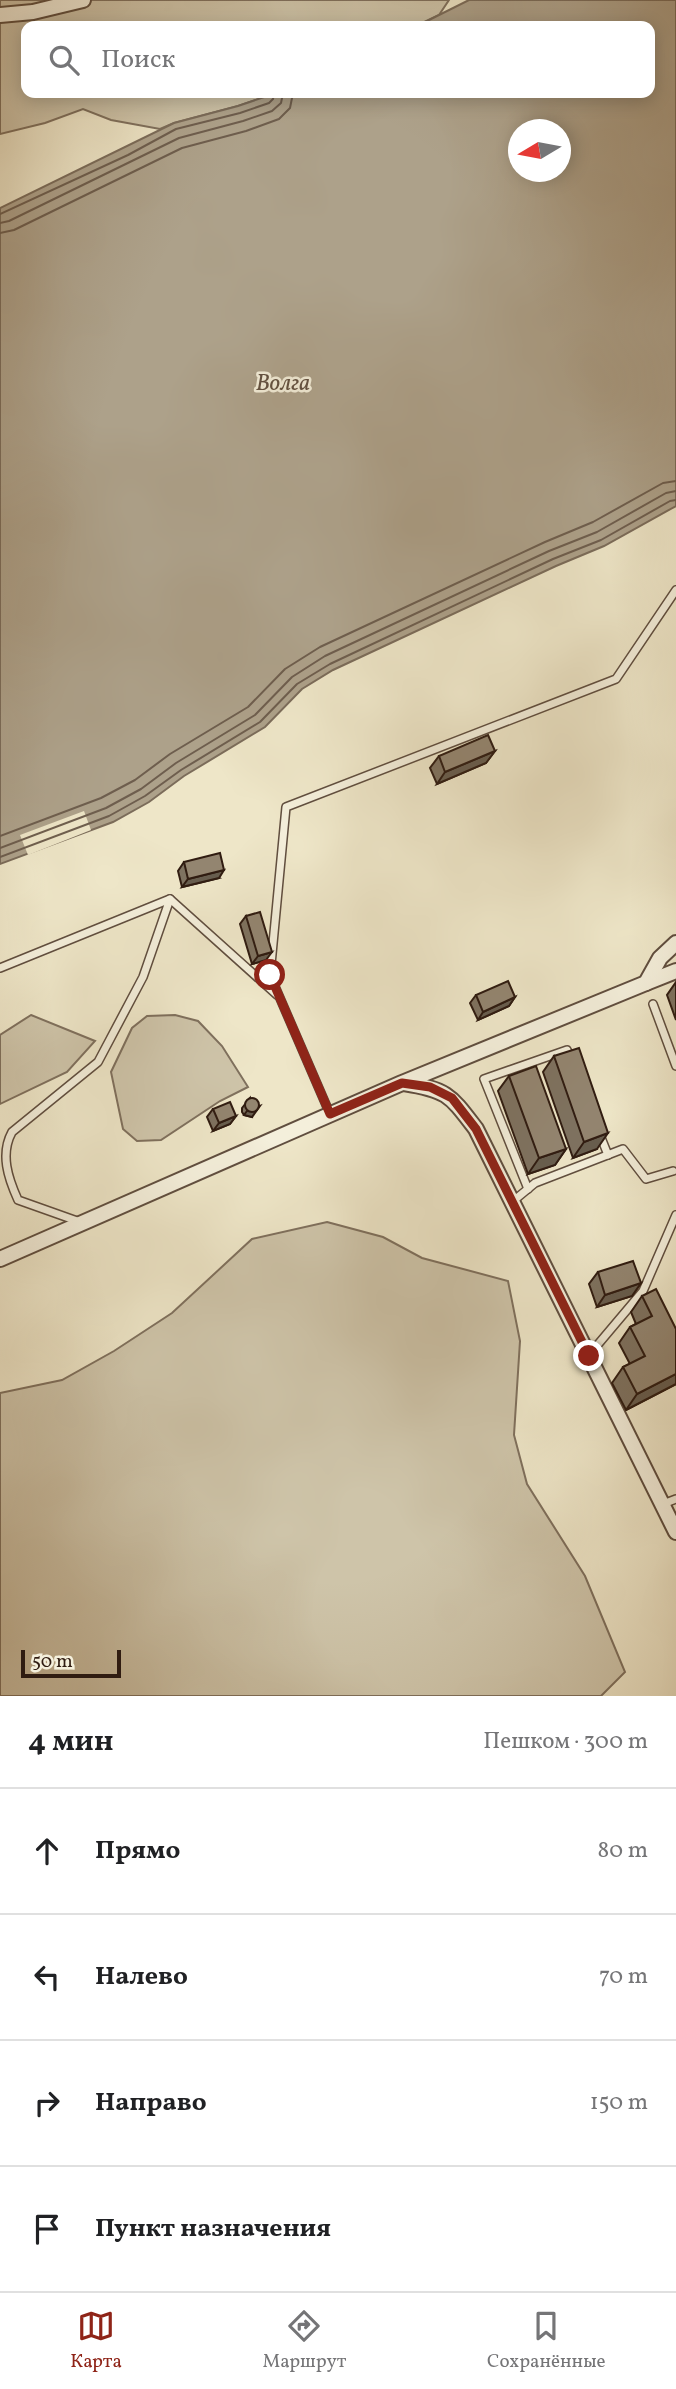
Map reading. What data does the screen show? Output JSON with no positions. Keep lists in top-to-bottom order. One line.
{"water":["Волга"],"scale_bar":"50 m","north":"left","page":{"search":"Поиск","scale":"50 m","heading":["4 мин","Пешком · 300 m"],"list":[["Прямо","80 m"],["Налево","70 m"],["Направо","150 m"],"Пункт назначения"],"nav":["Карта","Маршрут","Сохранённые"]}}
